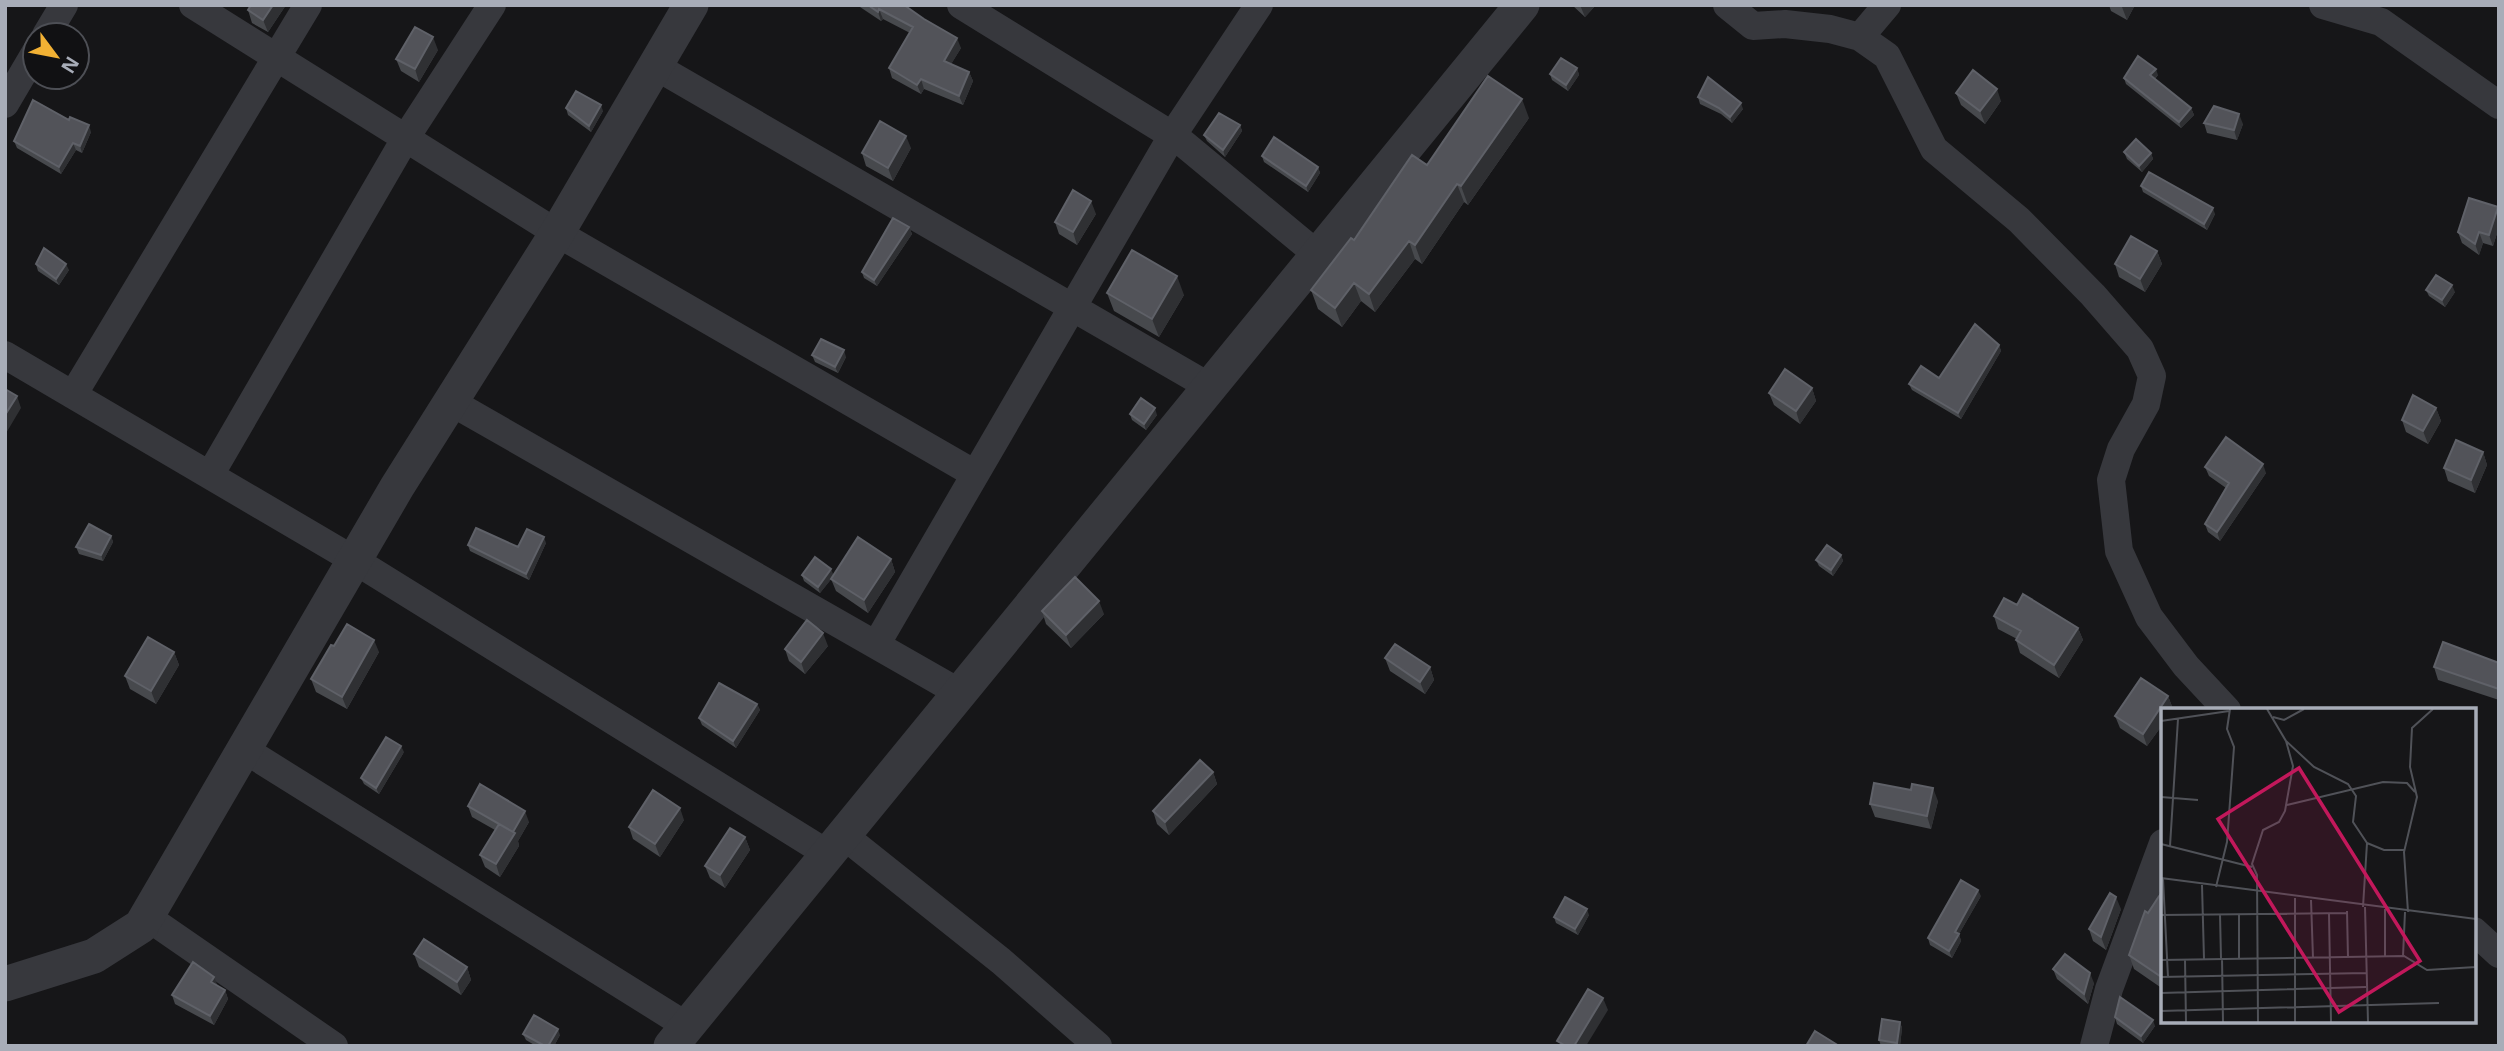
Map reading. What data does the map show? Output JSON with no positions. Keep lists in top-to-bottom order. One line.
{"north":"bottom right"}
